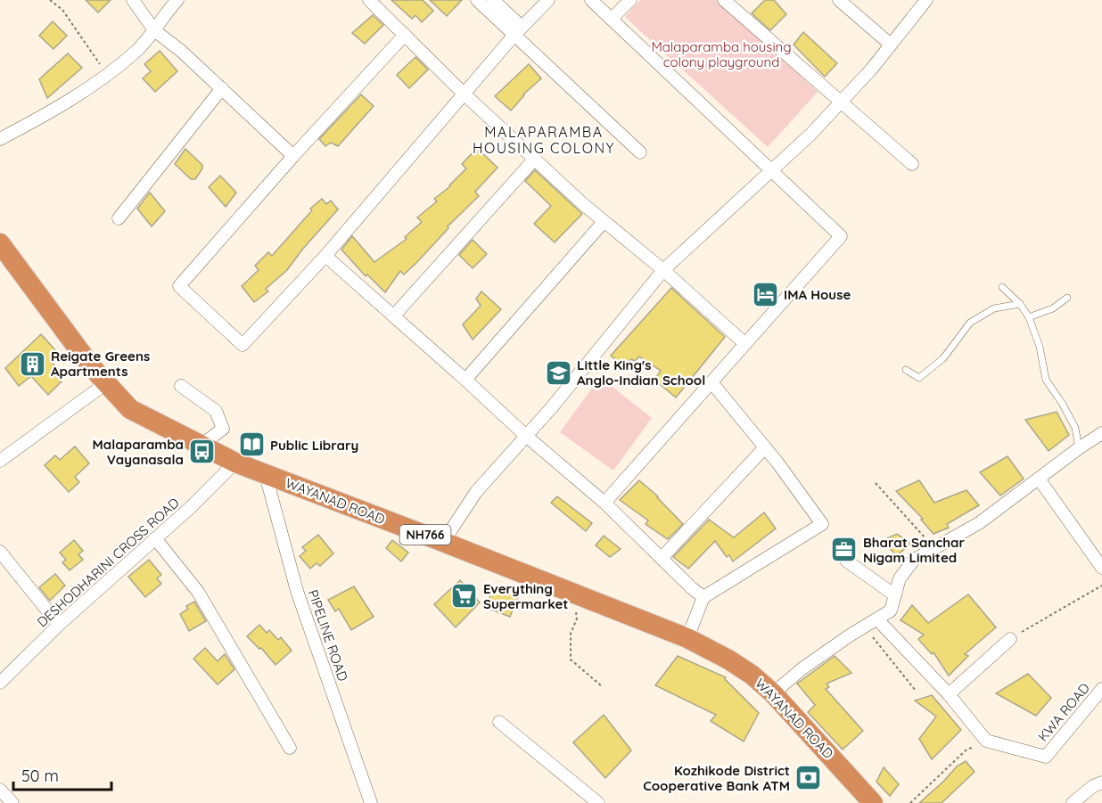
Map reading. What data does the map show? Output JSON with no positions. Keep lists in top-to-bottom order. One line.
{"streets":{"highway":["WAYANAD ROAD","NH766"],"street":["DESHODHARINI CROSS ROAD","PIPELINE ROAD","KWA ROAD"]},"crossings":[["WAYANAD ROAD","DESHODHARINI CROSS ROAD"],["WAYANAD ROAD","PIPELINE ROAD"]],"districts":["MALAPARAMBA HOUSING COLONY"],"parks":["Malaparamba housing colony playground"],"places":{"hotel":["IMA House"],"building":["Reigate Greens Apartments"],"school or university":["Little King's Anglo-Indian School"],"library":["Public Library"],"bus stop":["Malaparamba Vayanasala"],"office":["Bharat Sanchar Nigam Limited"],"supermarket":["Everything Supermarket"],"bank":["Kozhikode District Cooperative Bank ATM"]},"scale_bar":"50 m"}
